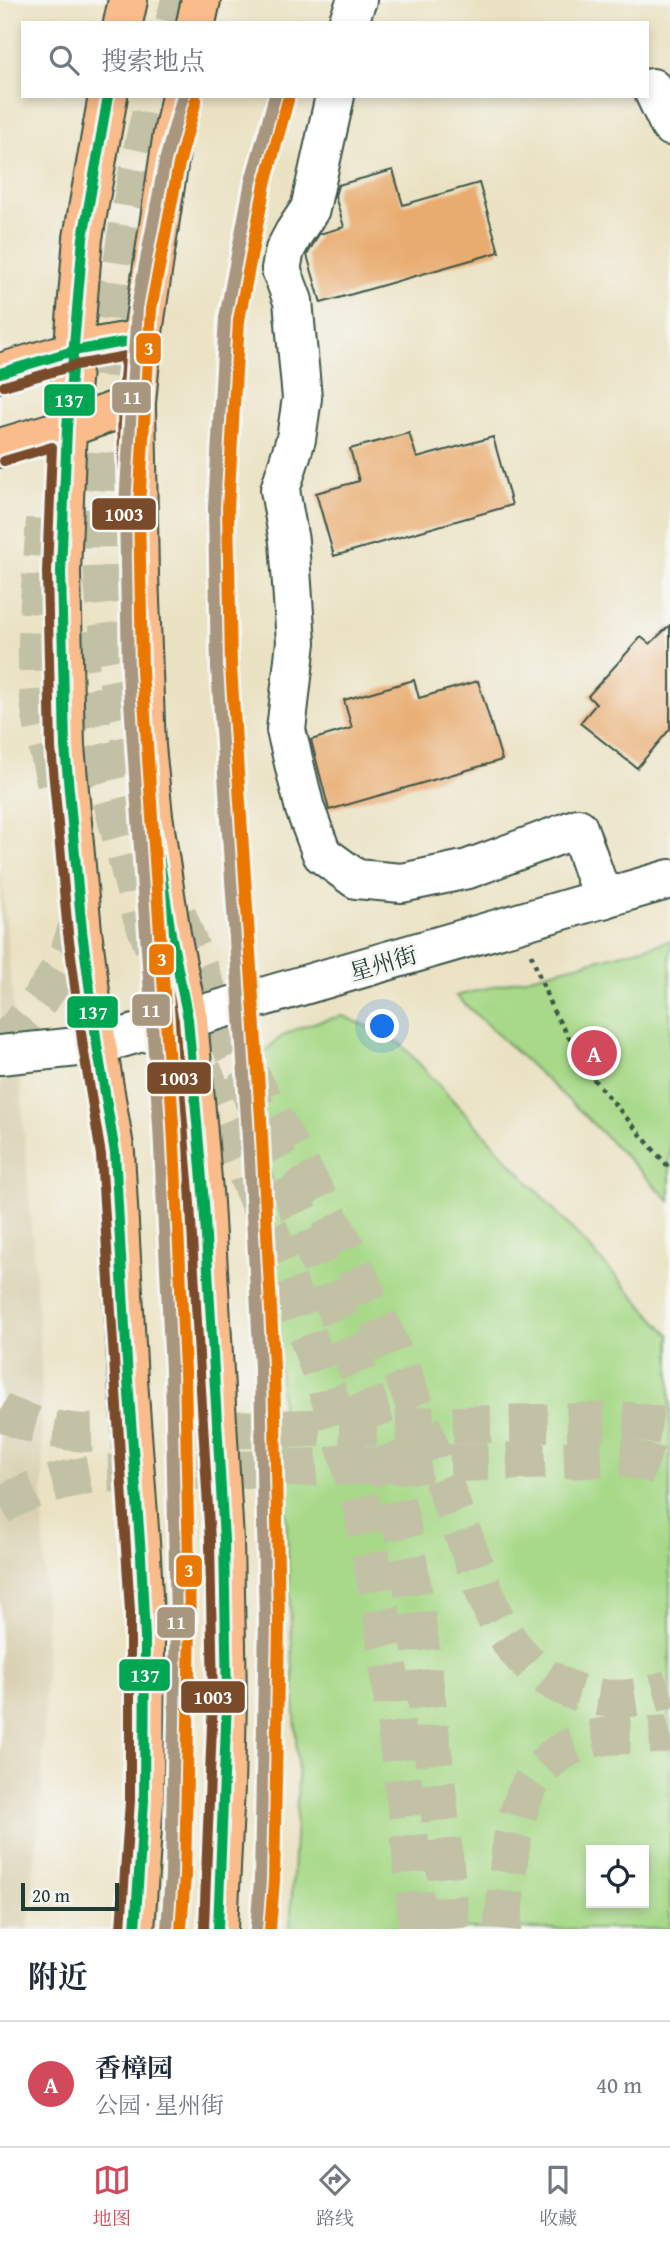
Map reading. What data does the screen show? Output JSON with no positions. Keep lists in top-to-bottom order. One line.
{"streets":{"street":["星州街"]},"lines":["transit line 11","transit line 137","transit line 3","transit line 1003"],"scale_bar":"20 m","page":{"search":"搜索地点","pins":"A","scale":"20 m","heading":"附近","list":[{"mark":"A","name":"香樟园","note":"公园 · 星州街","value":"40 m"}],"nav":["地图","路线","收藏"]}}
